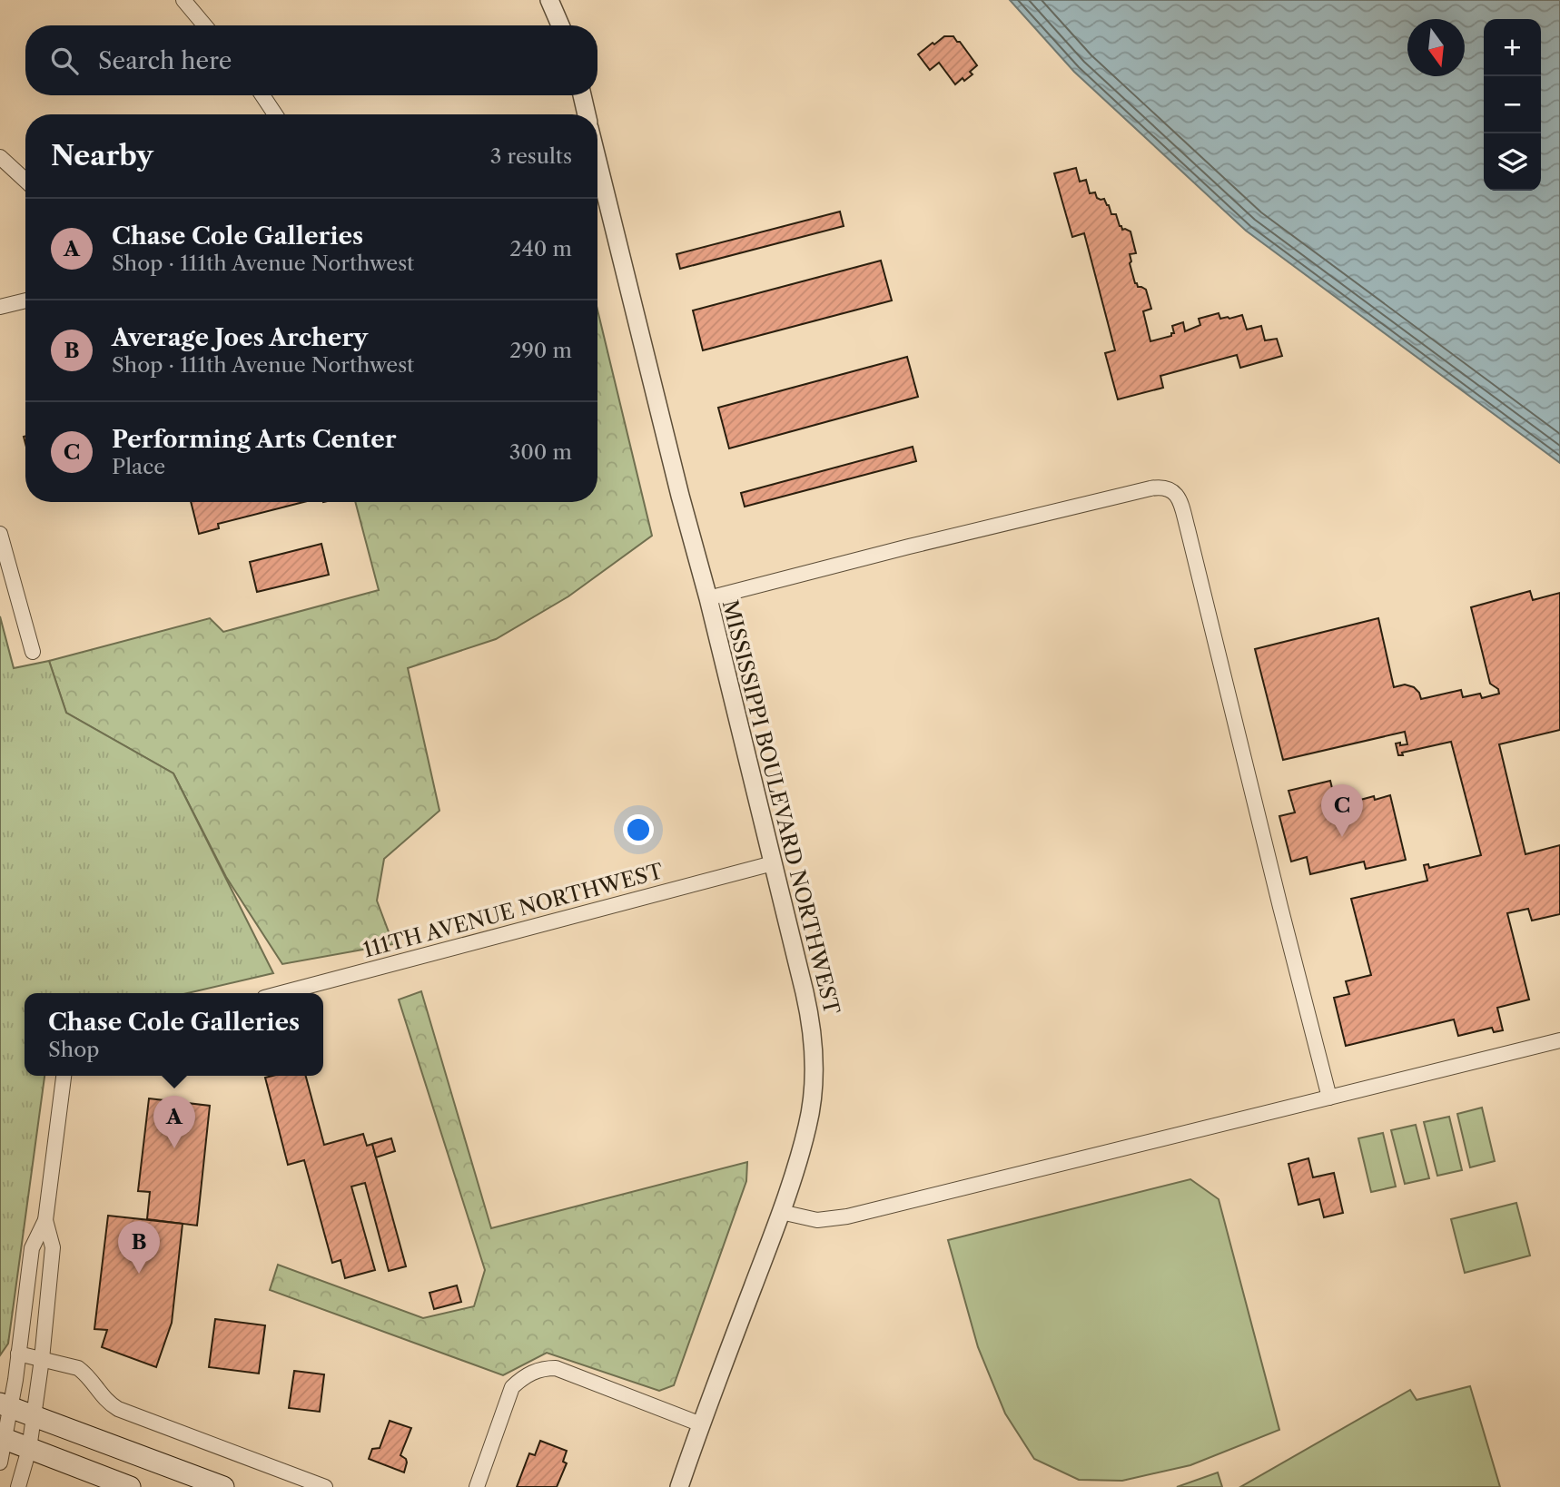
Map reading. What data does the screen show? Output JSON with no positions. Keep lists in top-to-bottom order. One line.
{"streets":{"street":["MISSISSIPPI BOULEVARD NORTHWEST","111TH AVENUE NORTHWEST"]},"crossings":[["MISSISSIPPI BOULEVARD NORTHWEST","111TH AVENUE NORTHWEST"]],"north":"bottom","page":{"map_buttons":["+","−"],"search":"Search here","heading":["Nearby","3 results"],"list":[{"mark":"A","name":"Chase Cole Galleries","note":"Shop · 111th Avenue Northwest","value":"240 m"},{"mark":"B","name":"Average Joes Archery","note":"Shop · 111th Avenue Northwest","value":"290 m"},{"mark":"C","name":"Performing Arts Center","note":"Place","value":"300 m"}],"pins":["C","A","B"],"popup":["Chase Cole Galleries","Shop"]}}
